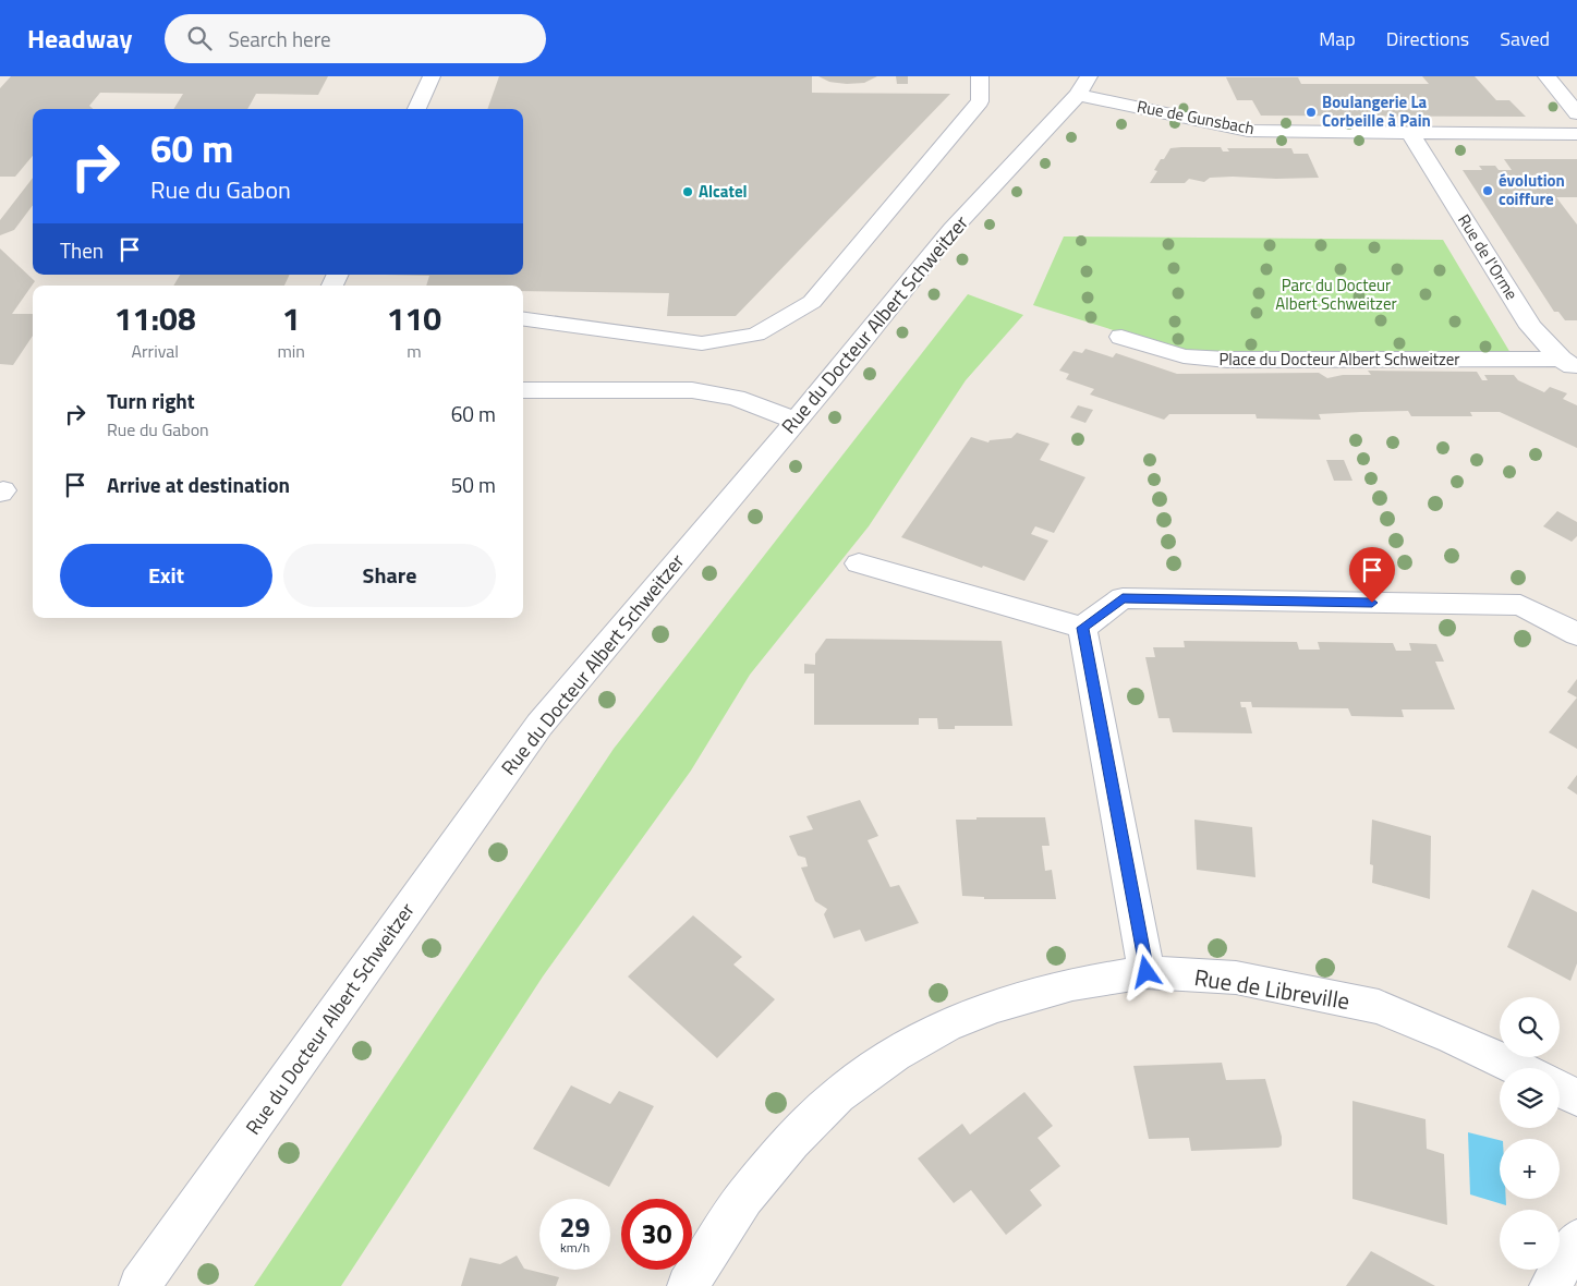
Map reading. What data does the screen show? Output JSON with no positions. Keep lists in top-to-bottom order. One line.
{"streets":{"street":["Rue de Gunsbach","Rue de l'Orme","Rue du Docteur Albert Schweitzer","Place du Docteur Albert Schweitzer","Rue de Libreville"]},"crossings":[["Rue de Gunsbach","Rue de l'Orme"],["Rue de Gunsbach","Rue du Docteur Albert Schweitzer"],["Rue de l'Orme","Place du Docteur Albert Schweitzer"]],"parks":["Parc du Docteur Albert Schweitzer"],"places":["Boulangerie La Corbeille à Pain","évolution coiffure","Alcatel"],"page":{"header":"Headway","search":"Search here","nav":["Map","Directions","Saved"],"turn":["60 m","Rue du Gabon"],"then":"Then","eta":["11:08","Arrival","1","min","110","m"],"list":[{"name":"Turn right","note":"Rue du Gabon","value":"60 m"},{"name":"Arrive at destination","value":"50 m"}],"buttons":["Exit","Share"],"map_buttons":["+","−"],"speed":"29 km/h","limit":"30"}}
